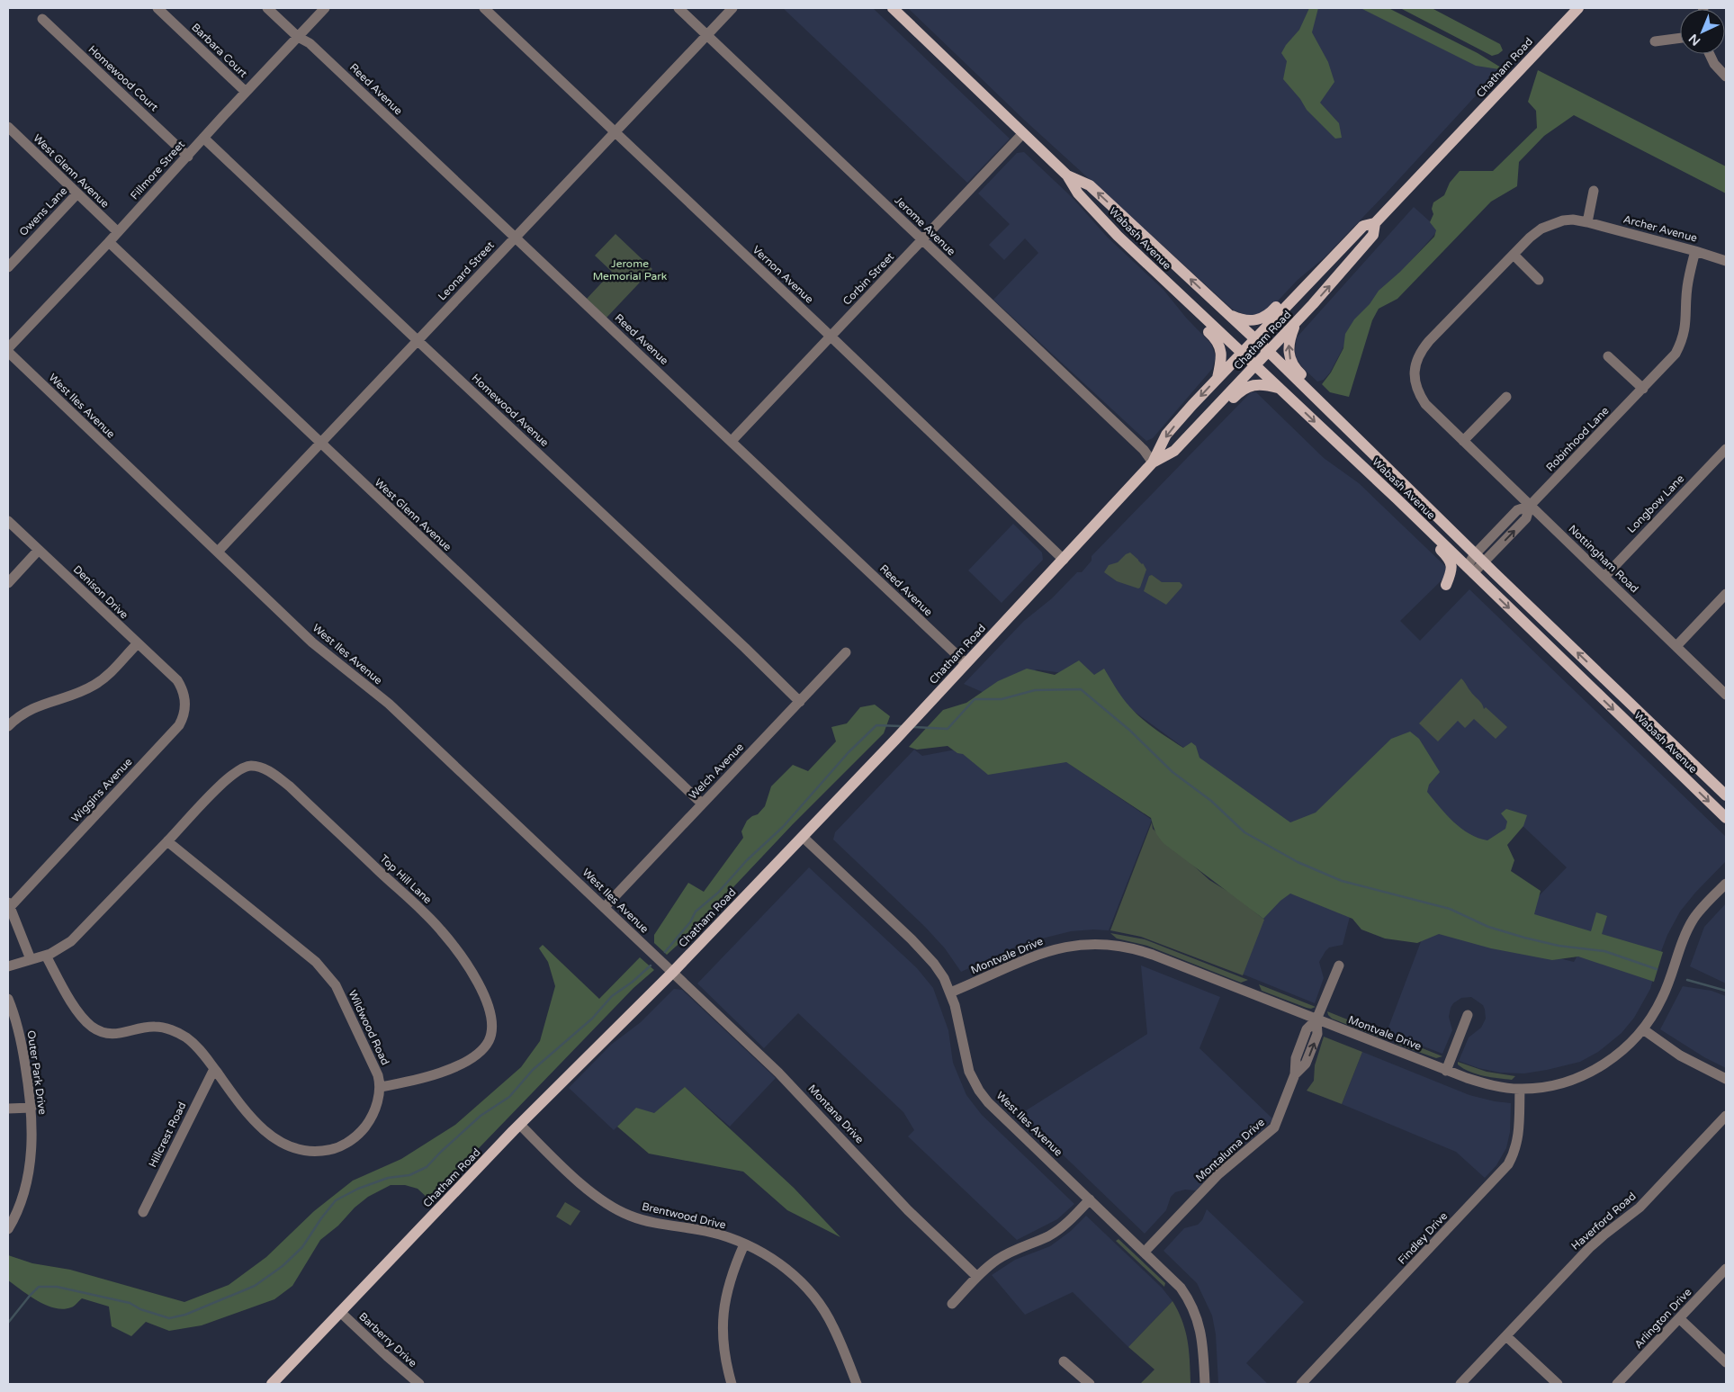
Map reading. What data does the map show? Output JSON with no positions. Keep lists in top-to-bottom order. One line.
{"streets":{"main road":["Chatham Road","Wabash Avenue"],"street":["Barbara Court","Homewood Court","Reed Avenue","Fillmore Street","West Glenn Avenue","Owens Lane","Jerome Avenue","Archer Avenue","Leonard Street","Vernon Avenue","Corbin Street","West Iles Avenue","Homewood Avenue","Robinhood Lane","Longbow Lane","Nottingham Road","Denison Drive","Welch Avenue","Wiggins Avenue","Top Hill Lane","Montvale Drive","Wildwood Road","Outer Park Drive","Montana Drive","Hillcrest Road","Montaluma Drive","Brentwood Drive","Haverford Road","Findley Drive","Arlington Drive","Barberry Drive"]},"crossings":[["Barbara Court","Fillmore Street"],["Chatham Road","Reed Avenue"],["Chatham Road","Jerome Avenue"],["Chatham Road","Wabash Avenue"],["Chatham Road","Vernon Avenue"],["Chatham Road","West Iles Avenue"],["Chatham Road","Montana Drive"],["Chatham Road","Brentwood Drive"],["Chatham Road","Barberry Drive"],["Homewood Court","Fillmore Street"],["Reed Avenue","Fillmore Street"],["Reed Avenue","Leonard Street"],["Reed Avenue","Corbin Street"],["Fillmore Street","West Glenn Avenue"],["Fillmore Street","Homewood Avenue"],["West Glenn Avenue","Owens Lane"],["West Glenn Avenue","Leonard Street"],["West Glenn Avenue","Welch Avenue"],["Jerome Avenue","Leonard Street"],["Jerome Avenue","Corbin Street"],["Archer Avenue","Robinhood Lane"],["Archer Avenue","Nottingham Road"],["Wabash Avenue","Corbin Street"],["Wabash Avenue","Robinhood Lane"],["Leonard Street","Vernon Avenue"],["Leonard Street","West Iles Avenue"],["Leonard Street","Homewood Avenue"],["Vernon Avenue","Corbin Street"],["West Iles Avenue","Welch Avenue"],["West Iles Avenue","Montvale Drive"],["West Iles Avenue","Montana Drive"],["West Iles Avenue","Montaluma Drive"],["Homewood Avenue","Welch Avenue"],["Robinhood Lane","Nottingham Road"],["Longbow Lane","Nottingham Road"],["Denison Drive","Wiggins Avenue"],["Top Hill Lane","Wildwood Road"],["Montvale Drive","Montaluma Drive"],["Montvale Drive","Findley Drive"]],"parks":["Jerome Memorial Park"],"north":"bottom left"}
